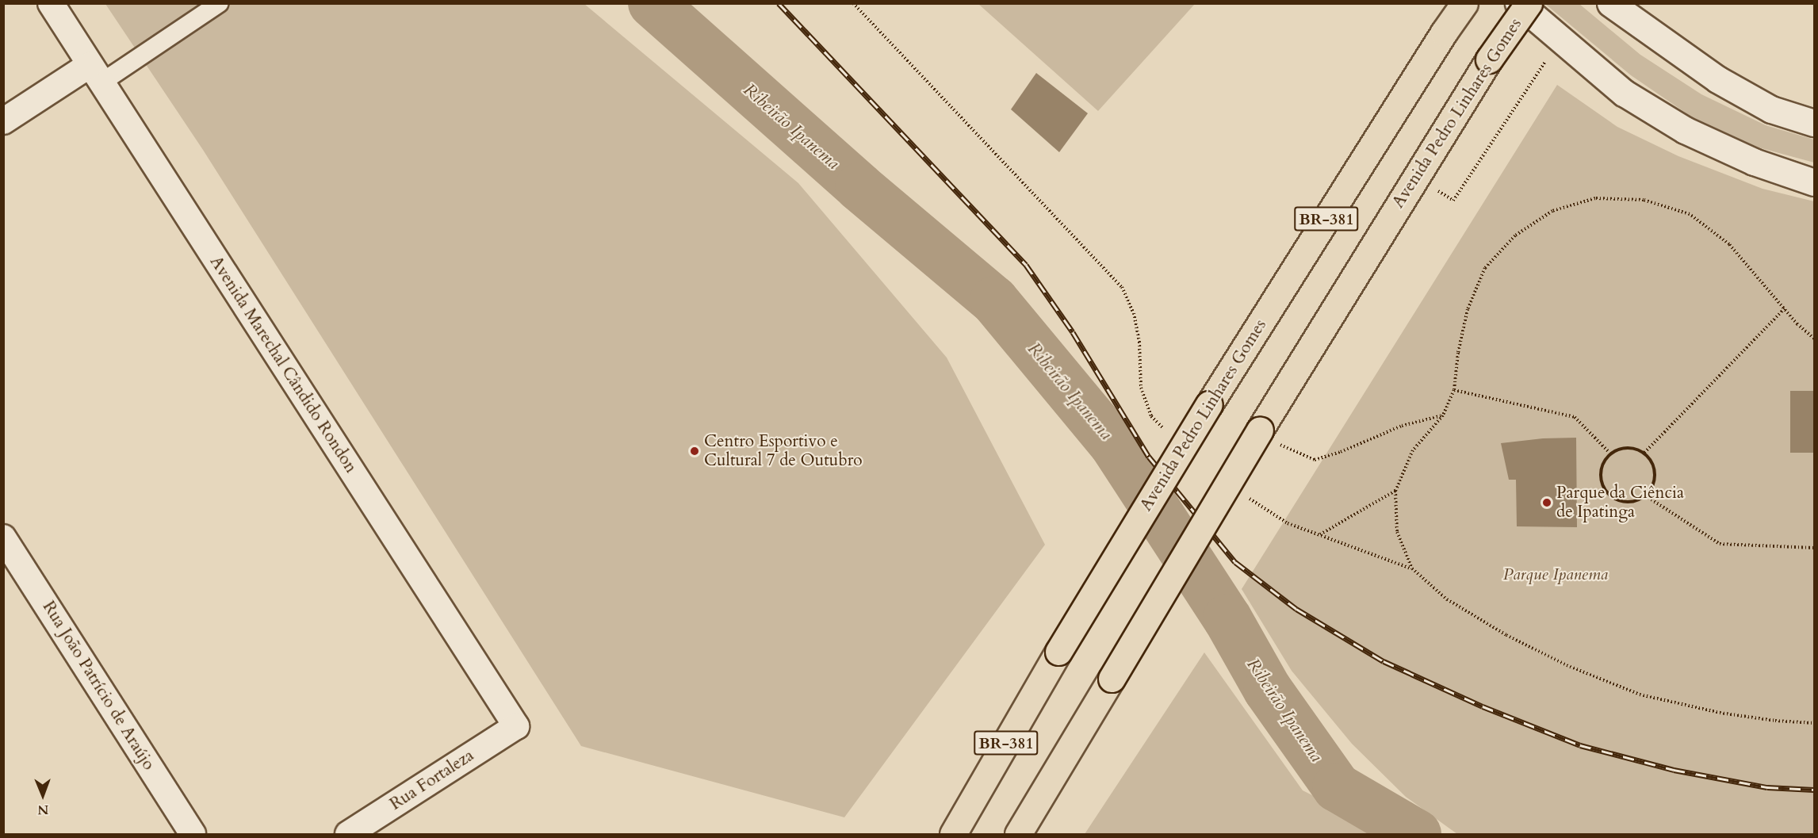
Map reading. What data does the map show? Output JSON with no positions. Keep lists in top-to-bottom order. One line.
{"streets":{"highway":["Avenida Pedro Linhares Gomes","BR-381"],"street":["Avenida Marechal Cândido Rondon","Rua João Patrício de Araújo","Rua Fortaleza"]},"crossings":[["Avenida Marechal Cândido Rondon","Rua Fortaleza"]],"water":["Ribeirão Ipanema"],"parks":["Parque Ipanema"],"places":["Centro Esportivo e Cultural 7 de Outubro","Parque da Ciência de Ipatinga"],"north":"bottom"}
